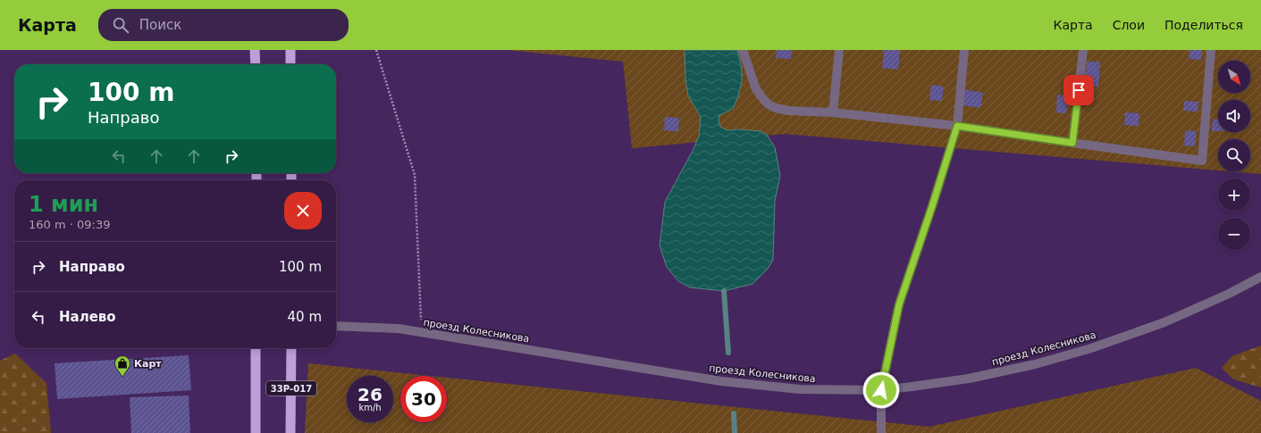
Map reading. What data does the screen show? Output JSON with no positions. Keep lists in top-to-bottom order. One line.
{"streets":{"highway":["33Р-017"],"street":["проезд Колесникова"]},"places":{"shop":["Карт"]},"north":"bottom right","page":{"header":"Карта","search":"Поиск","nav":["Карта","Слои","Поделиться"],"map_buttons":["+","−"],"turn":["100 m","Направо"],"heading":["1 мин","160 m · 09:39"],"list":[{"name":"Направо","value":"100 m"},{"name":"Налево","value":"40 m"}],"speed":"26 km/h","limit":"30"}}
